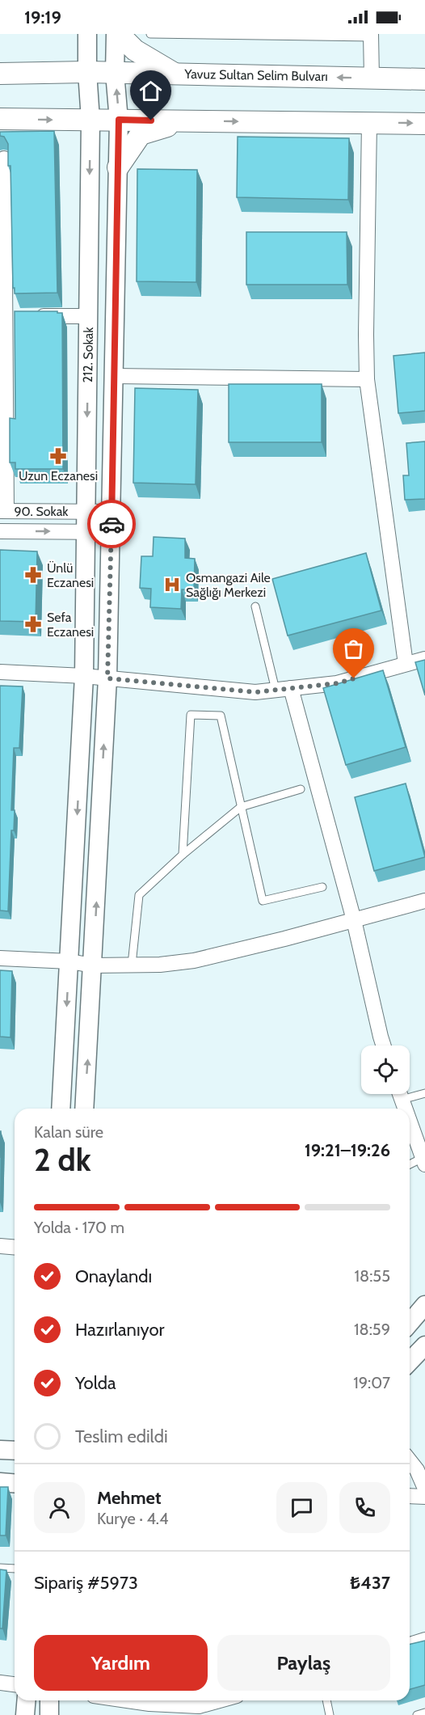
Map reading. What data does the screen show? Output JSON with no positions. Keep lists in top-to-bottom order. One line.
{"streets":{"main road":["Yavuz Sultan Selim Bulvarı"],"street":["212. Sokak","90. Sokak"]},"crossings":[["Yavuz Sultan Selim Bulvarı","212. Sokak"],["212. Sokak","90. Sokak"]],"places":{"pharmacy":["Uzun Eczanesi","Ünlü Eczanesi","Sefa Eczanesi"],"hospital":["Osmangazi Aile Sağlığı Merkezi"]},"page":{"status":"19:19","heading":["2 dk","Kalan süre","19:21–19:26"],"panel":["Mehmet","Kurye · 4.4","Sipariş #5973","₺437"],"bar":"Yolda · 170 m","list":[["Onaylandı","18:55"],["Hazırlanıyor","18:59"],["Yolda","19:07"],"Teslim edildi"],"buttons":["Yardım","Paylaş"]}}
